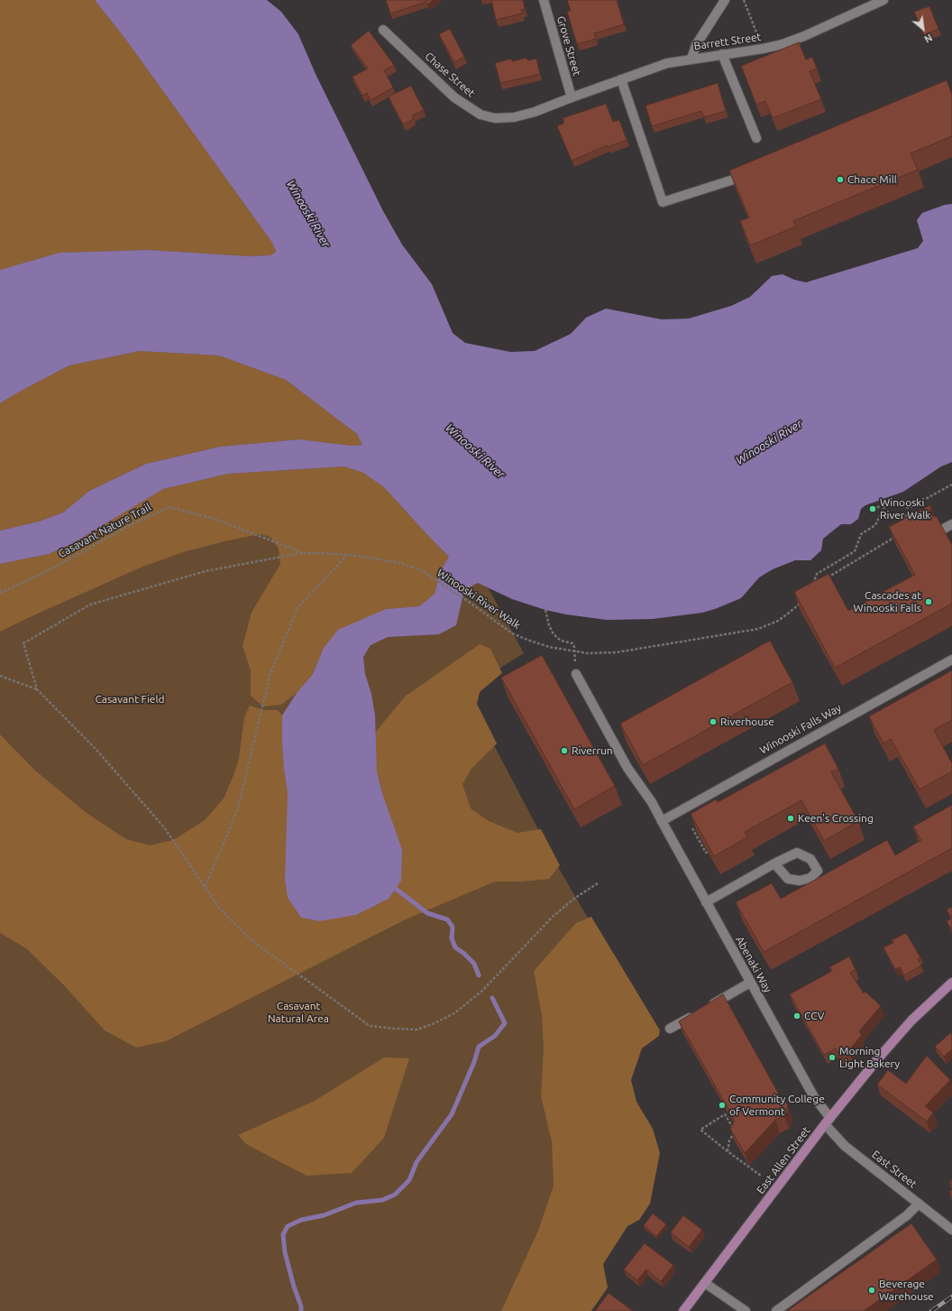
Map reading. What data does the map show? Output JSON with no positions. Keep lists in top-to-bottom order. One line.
{"streets":{"main road":["East Allen Street"],"street":["Barrett Street","Grove Street","Chase Street","Winooski Falls Way","Abenaki Way","East Street"],"path":["Casavant Nature Trail","Winooski River Walk"]},"crossings":[["Barrett Street","Grove Street"],["Barrett Street","Chase Street"],["Grove Street","Chase Street"],["Casavant Nature Trail","Winooski River Walk"],["Winooski Falls Way","Abenaki Way"],["Abenaki Way","East Allen Street"],["Abenaki Way","East Street"],["East Allen Street","East Street"]],"water":["Winooski River"],"parks":["Casavant Field","Casavant Natural Area"],"places":["Chace Mill","Winooski River Walk","Cascades at Winooski Falls","Riverhouse","Riverrun","Keen's Crossing","CCV","Morning Light Bakery","Community College of Vermont","Beverage Warehouse"],"north":"bottom right"}
